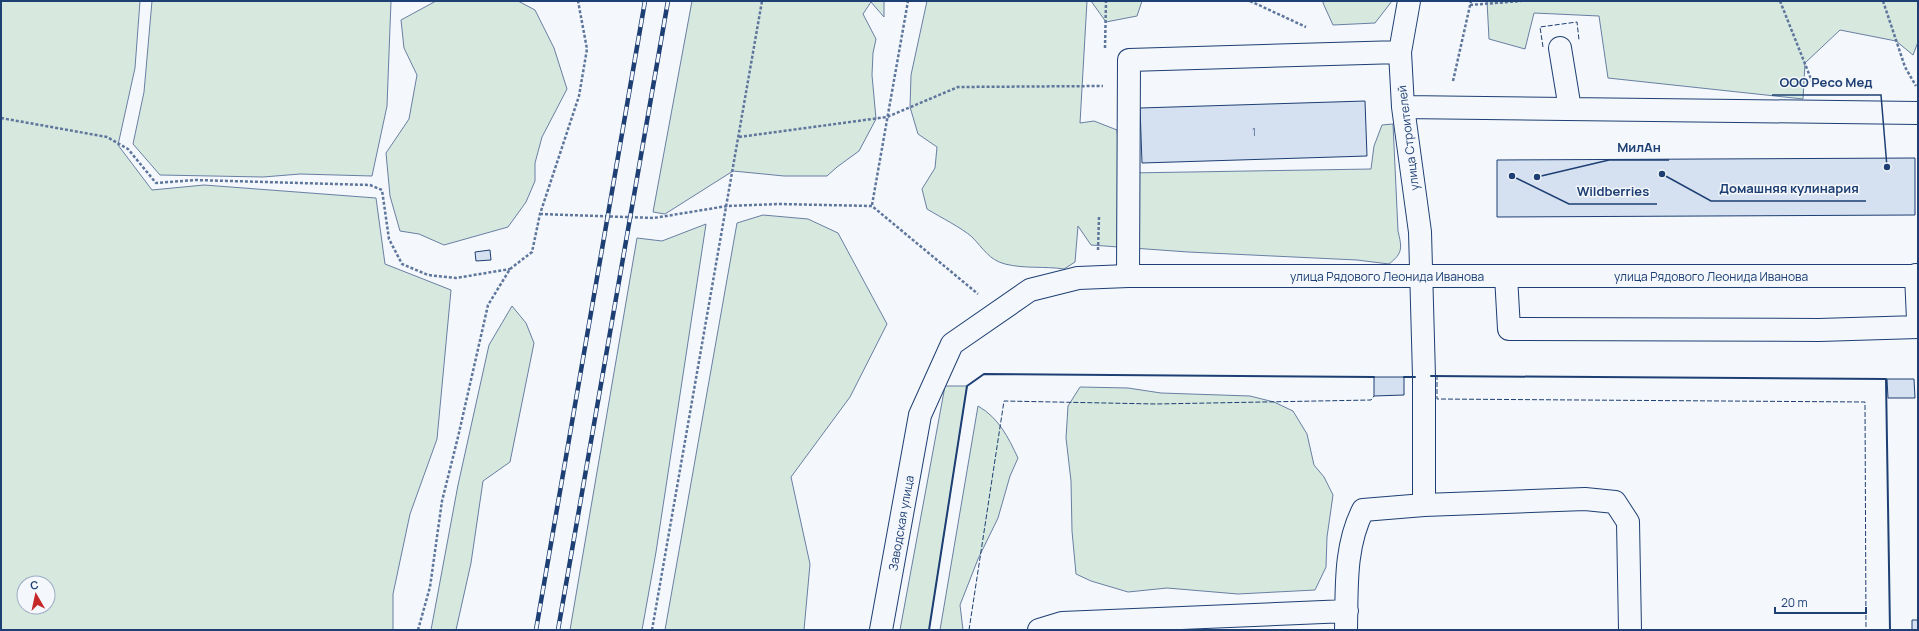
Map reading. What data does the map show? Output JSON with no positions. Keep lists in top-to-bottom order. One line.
{"streets":{"street":["улица Строителей","улица Рядового Леонида Иванова","Заводская улица"]},"crossings":[["улица Строителей","улица Рядового Леонида Иванова"],["улица Рядового Леонида Иванова","Заводская улица"]],"places":["ООО Ресо Мед","Домашняя кулинария","Wildberries","МилАн"],"house_numbers":["1"],"scale_bar":"20 m","north":"top"}
